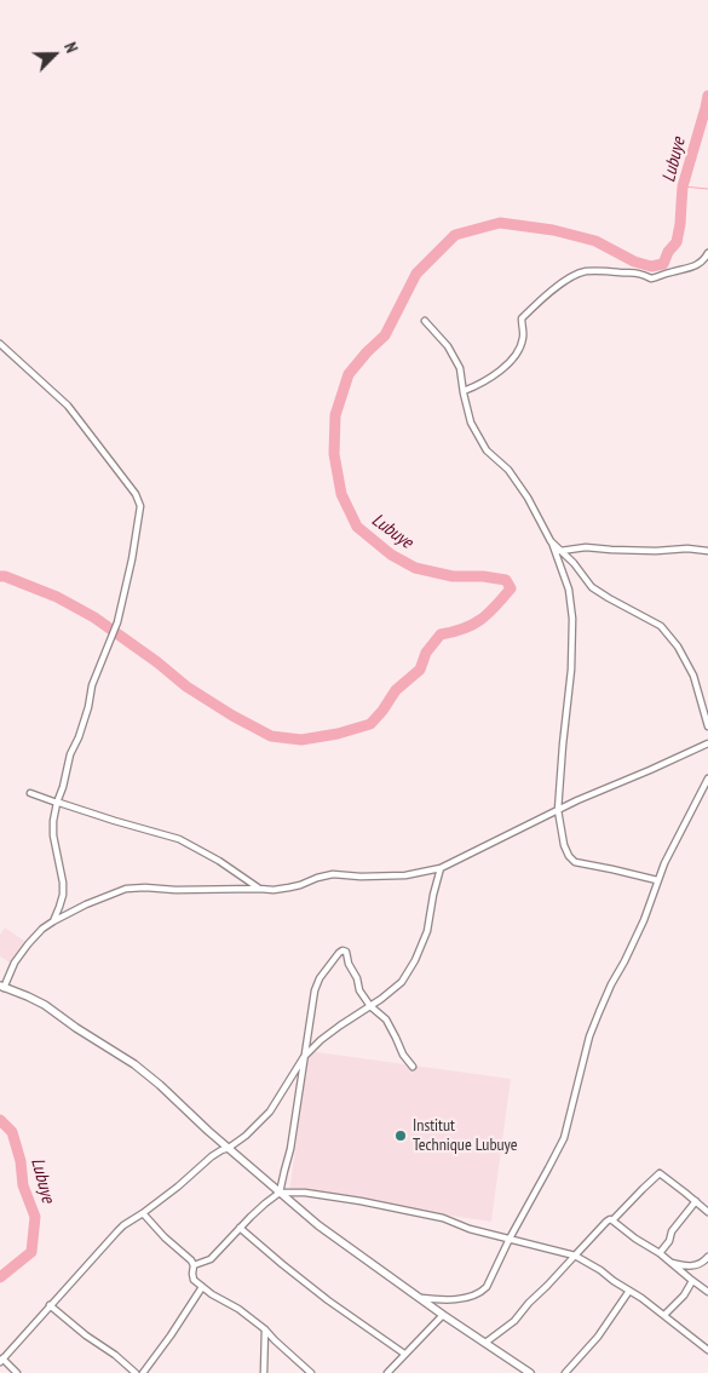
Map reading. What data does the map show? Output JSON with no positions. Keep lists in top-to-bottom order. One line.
{"water":["Lubuye"],"places":["Institut Technique Lubuye"],"north":"top right"}
